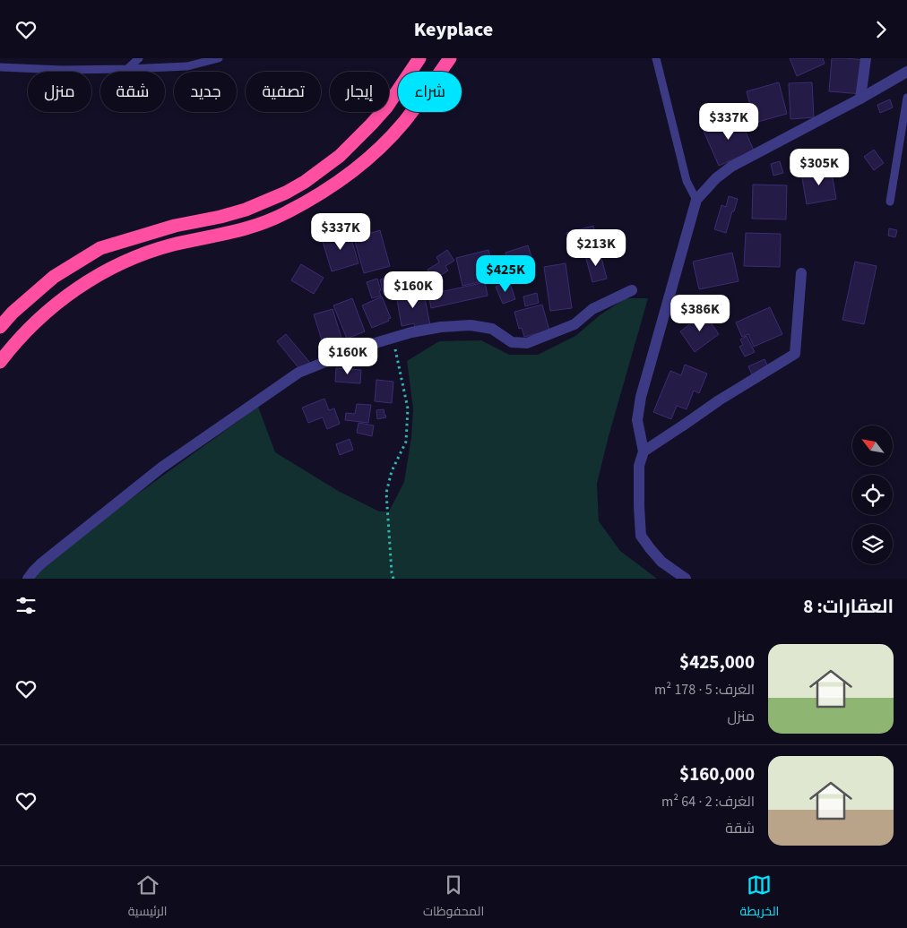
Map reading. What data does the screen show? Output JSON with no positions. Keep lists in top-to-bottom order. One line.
{"north":"top left","page":{"header":"Keyplace","chip":["شراء","إيجار","تصفية","جديد","شقة","منزل"],"price":["$337K","$305K","$337K","$213K","$425K","$160K","$386K","$160K"],"heading":"العقارات: 8","list":[{"name":"$425,000","note":"الغرف: 5 · 178 m² · منزل"},{"name":"$160,000","note":"الغرف: 2 · 64 m² · شقة"}],"tabs":["الخريطة","المحفوظات","الرئيسية"]}}
